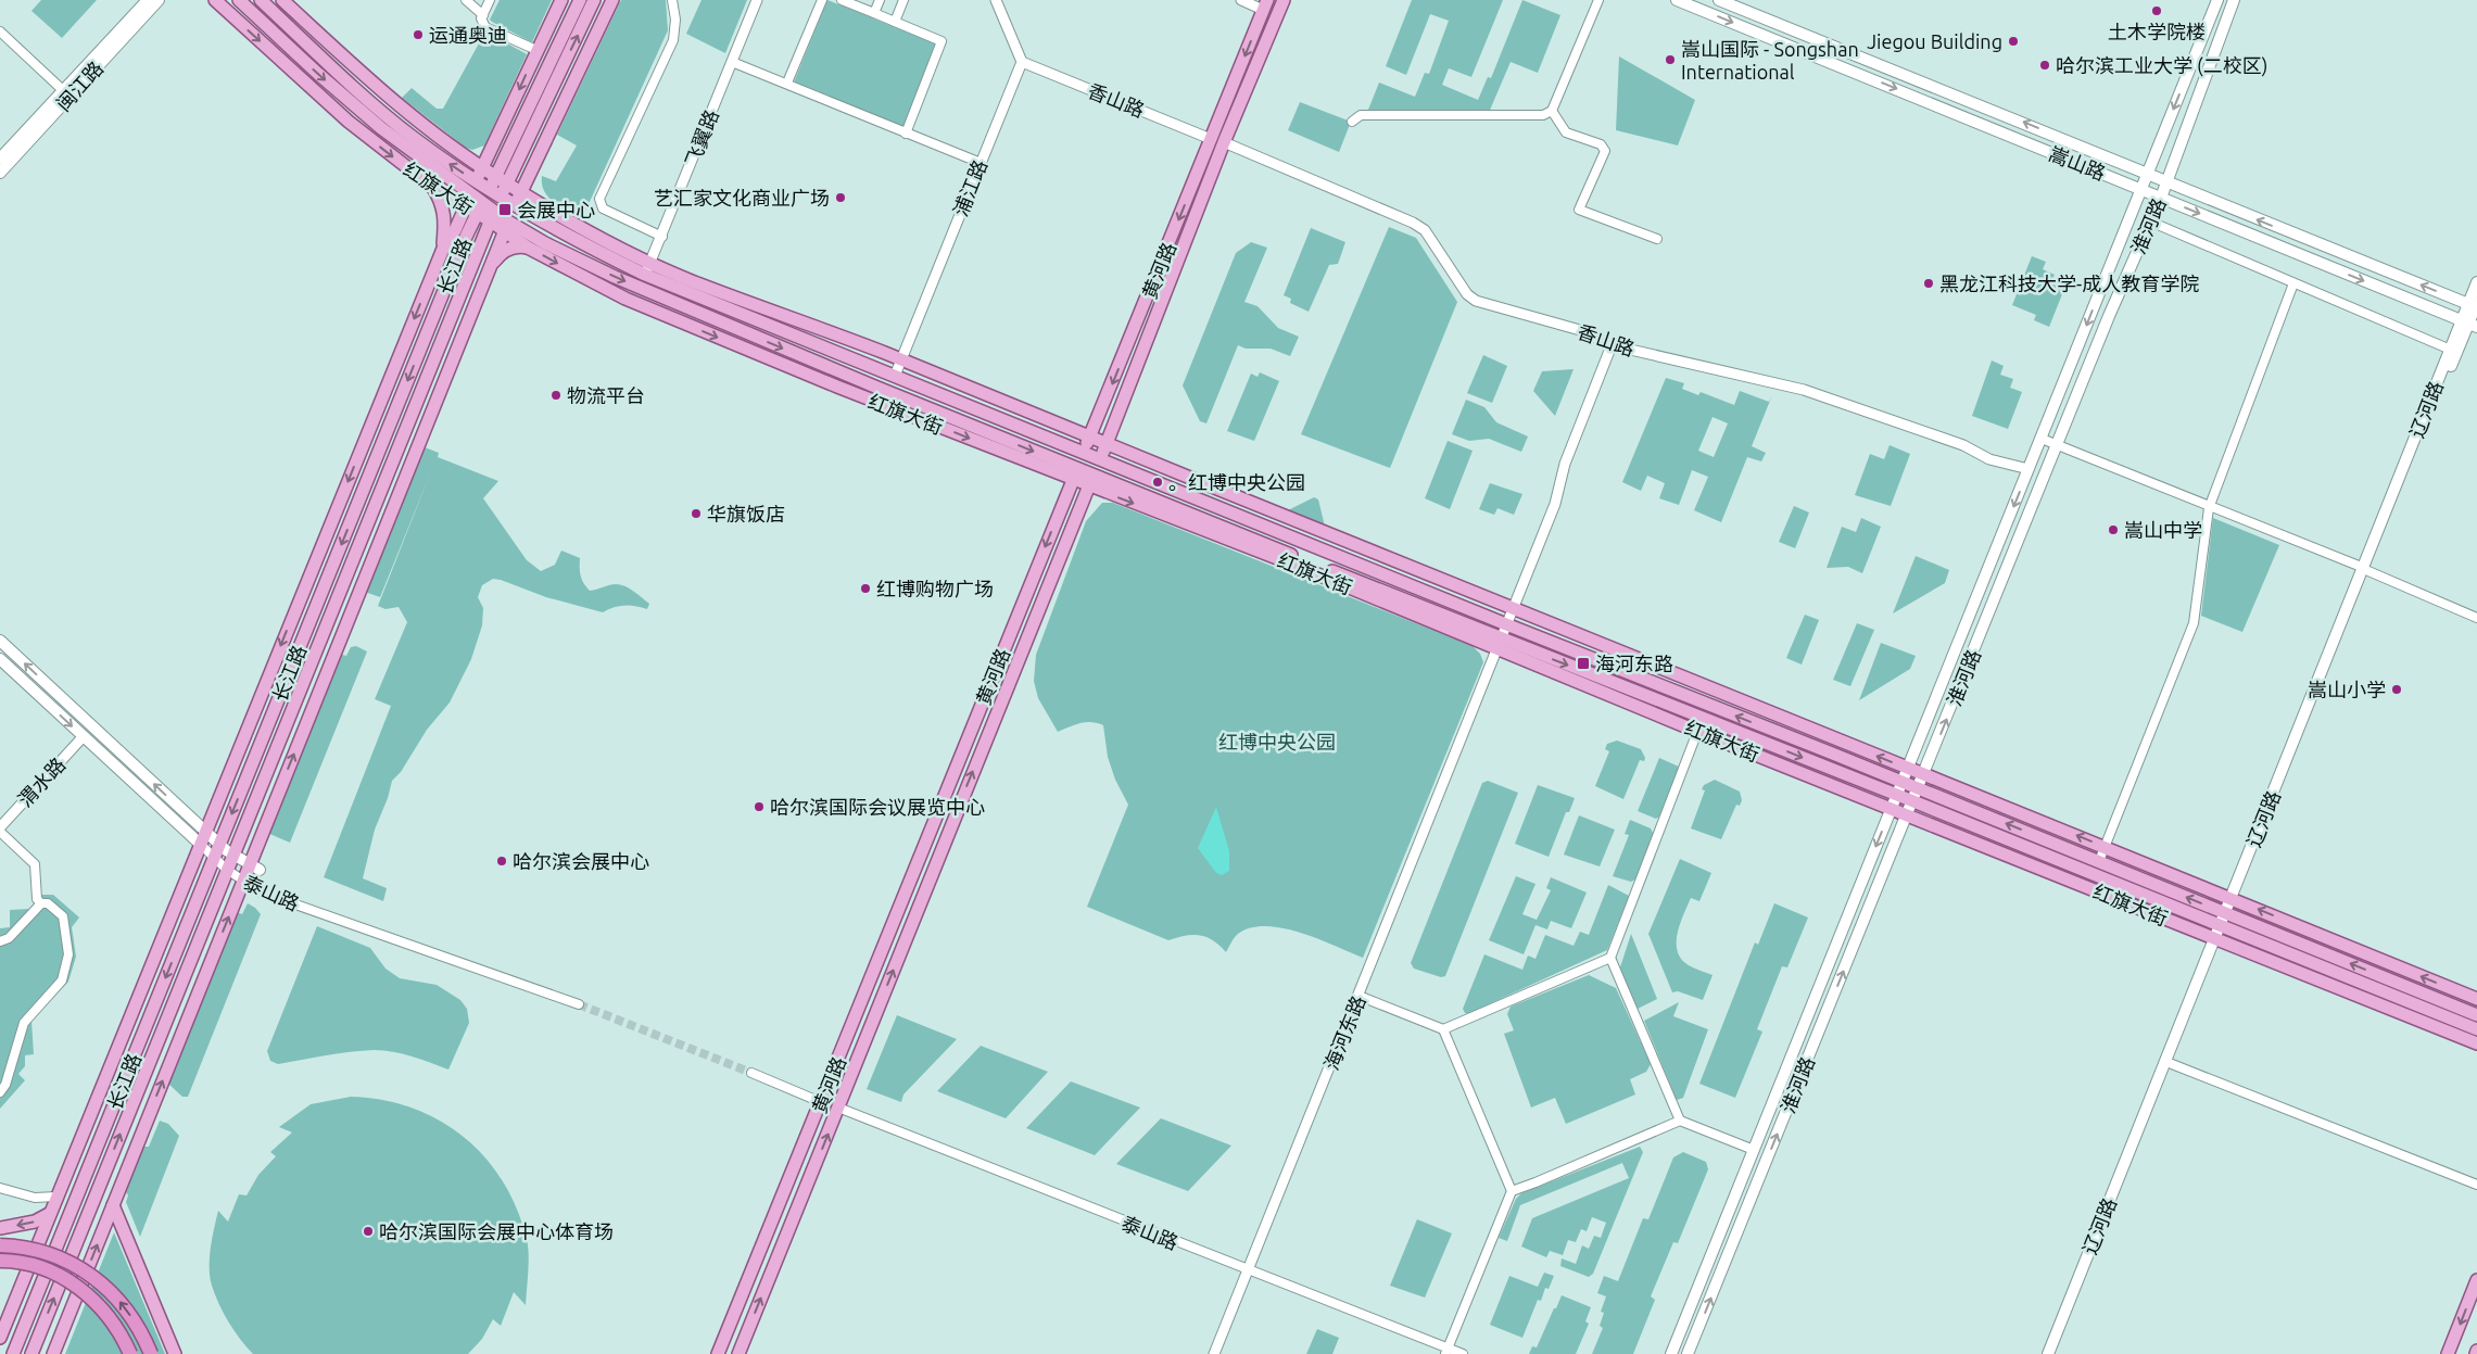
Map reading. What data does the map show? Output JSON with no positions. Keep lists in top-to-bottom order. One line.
{"streets":{"main road":["闽江路","嵩山路","红旗大街","淮河路","长江路","黄河路","辽河路","泰山路"],"street":["香山路","飞翼路","浦江路","渭水路","海河东路"]},"crossings":[["香山路","浦江路"],["香山路","淮河路"],["香山路","黄河路"],["香山路","海河东路"],["飞翼路","红旗大街"],["嵩山路","淮河路"],["嵩山路","辽河路"],["红旗大街","浦江路"],["红旗大街","淮河路"],["红旗大街","长江路"],["红旗大街","黄河路"],["红旗大街","辽河路"],["红旗大街","海河东路"],["长江路","泰山路"],["黄河路","泰山路"],["渭水路","泰山路"],["泰山路","海河东路"]],"parks":["红博中央公园"],"places":{"other":["土木学院楼","运通奥迪","Jiegou Building","嵩山国际 - Songshan International","哈尔滨工业大学 (二校区)","艺汇家文化商业广场","黑龙江科技大学-成人教育学院","物流平台","。红博中央公园","华旗饭店","嵩山中学","红博购物广场","嵩山小学","哈尔滨国际会议展览中心","哈尔滨会展中心","哈尔滨国际会展中心体育场"],"transit":["会展中心","海河东路"]}}
